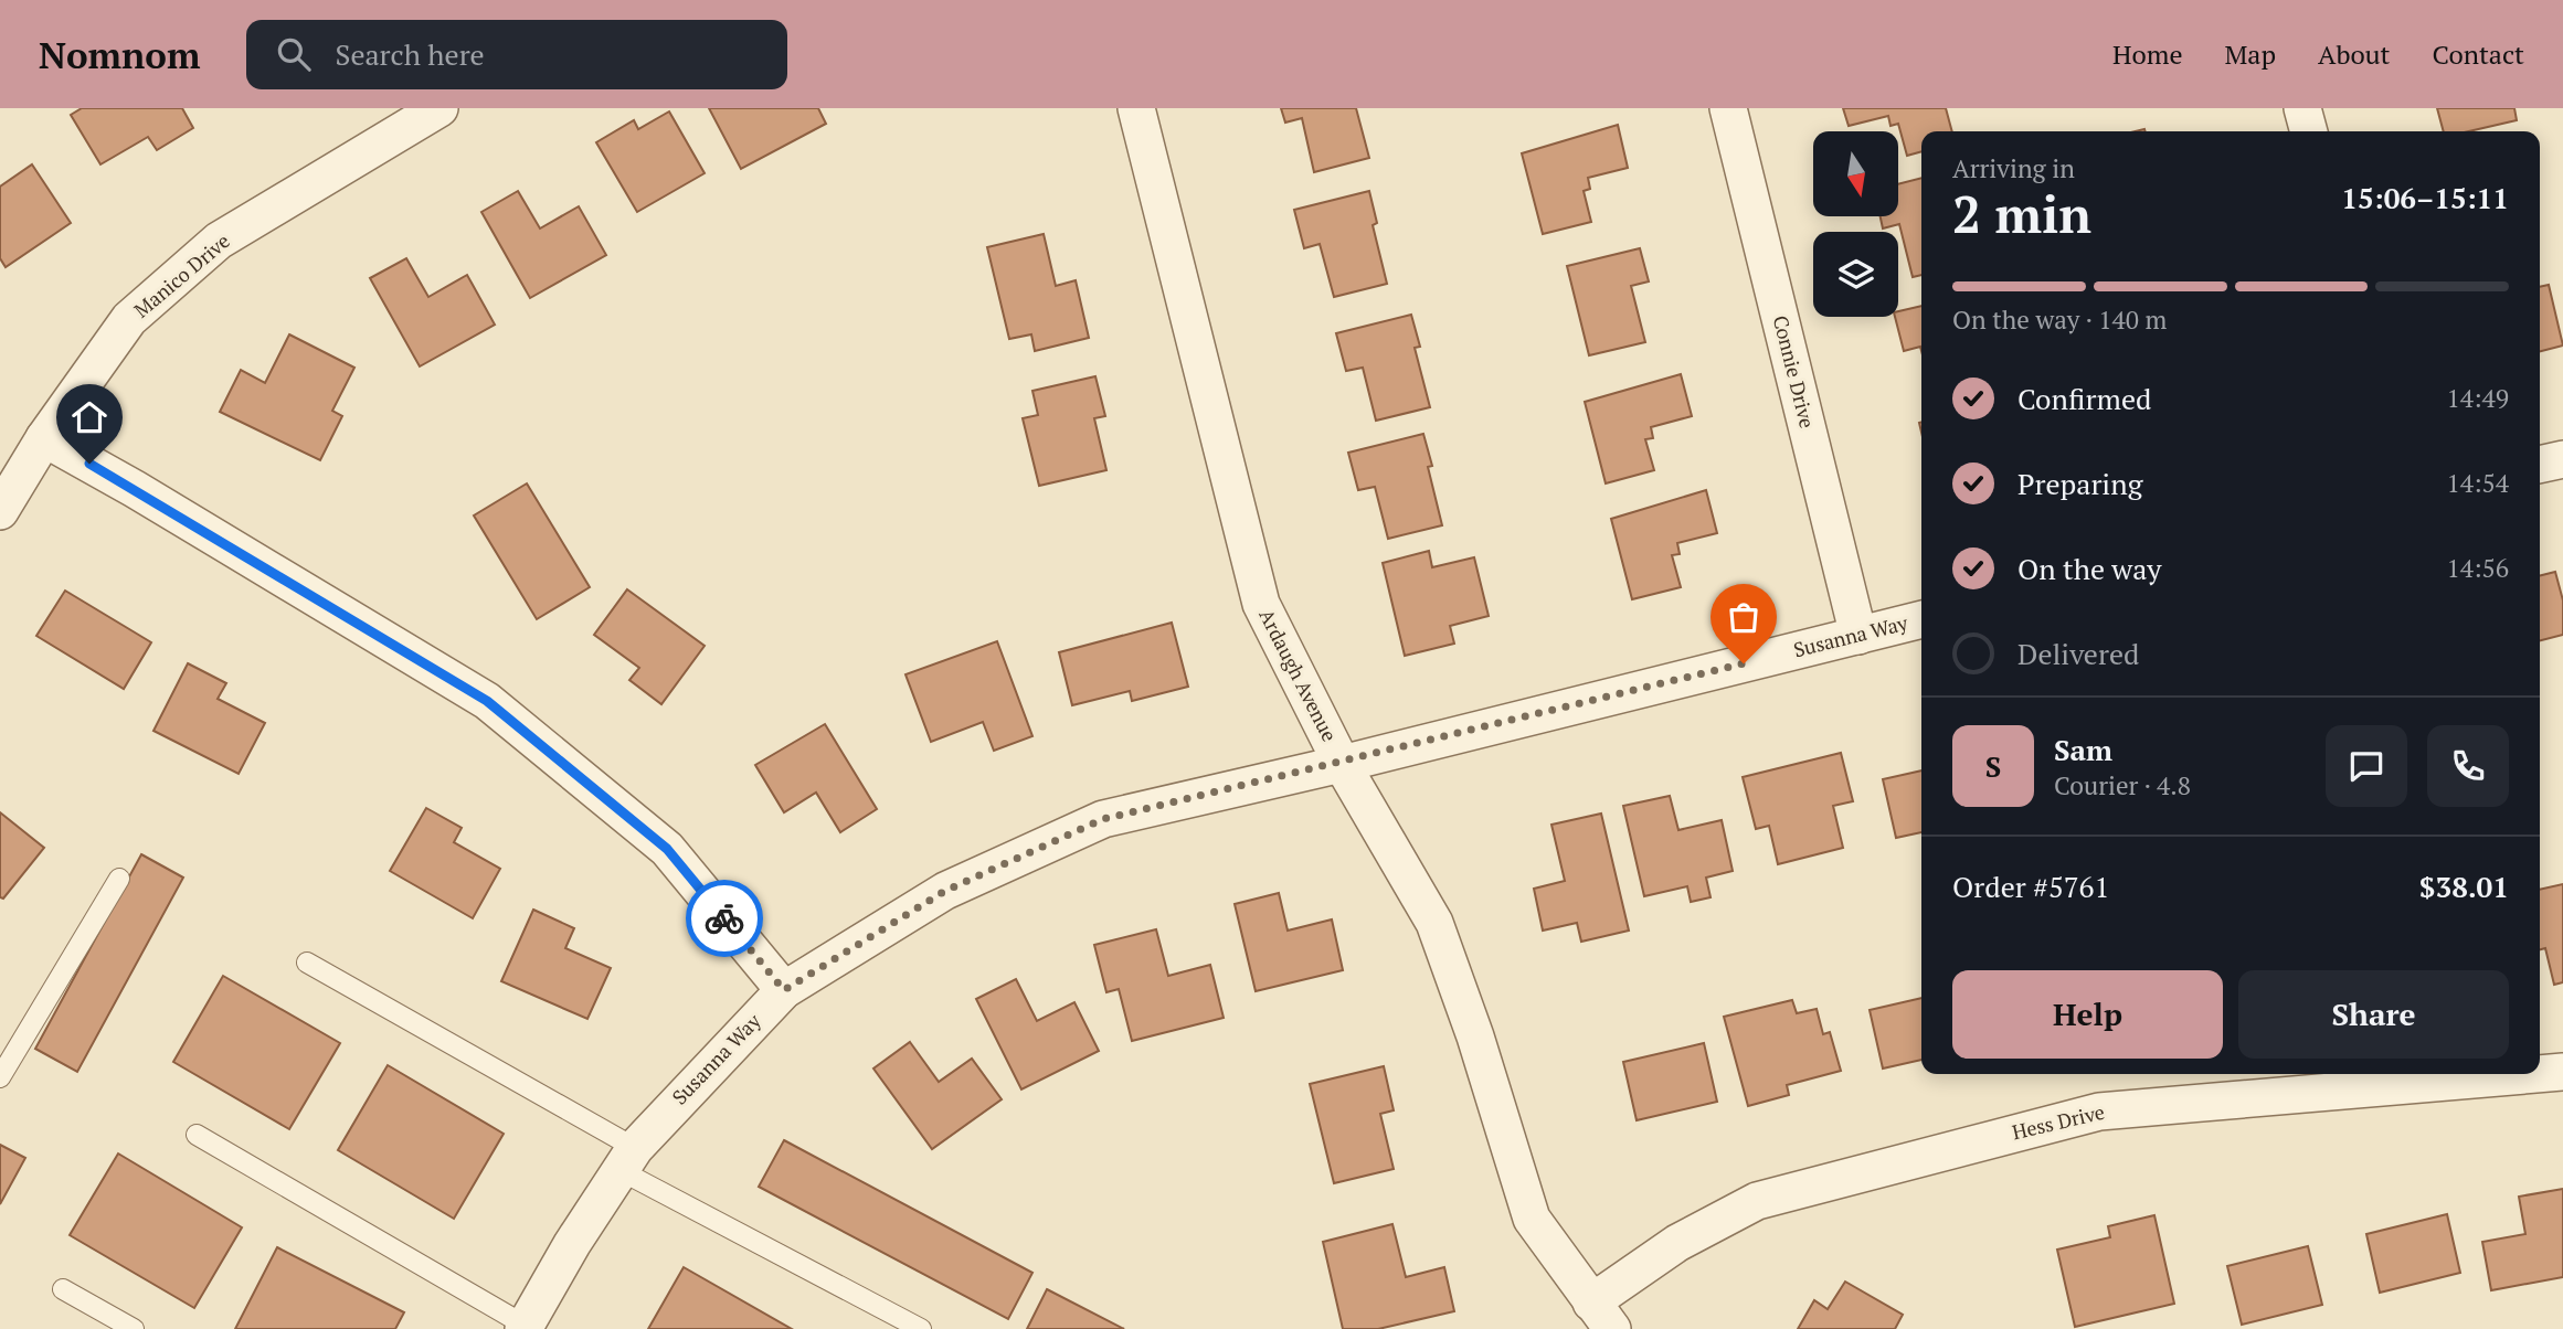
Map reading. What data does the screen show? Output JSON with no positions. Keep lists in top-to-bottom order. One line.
{"streets":{"street":["Manico Drive","Connie Drive","Susanna Way","Ardaugh Avenue","Hess Drive"]},"crossings":[["Connie Drive","Susanna Way"],["Susanna Way","Ardaugh Avenue"],["Ardaugh Avenue","Hess Drive"]],"north":"bottom","page":{"header":"Nomnom","search":"Search here","nav":["Home","Map","About","Contact"],"heading":["2 min","Arriving in","15:06–15:11"],"panel":["Sam","Courier · 4.8","Order #5761","$38.01"],"bar":"On the way · 140 m","list":[["Confirmed","14:49"],["Preparing","14:54"],["On the way","14:56"],"Delivered"],"round":"S","buttons":["Help","Share"]}}
